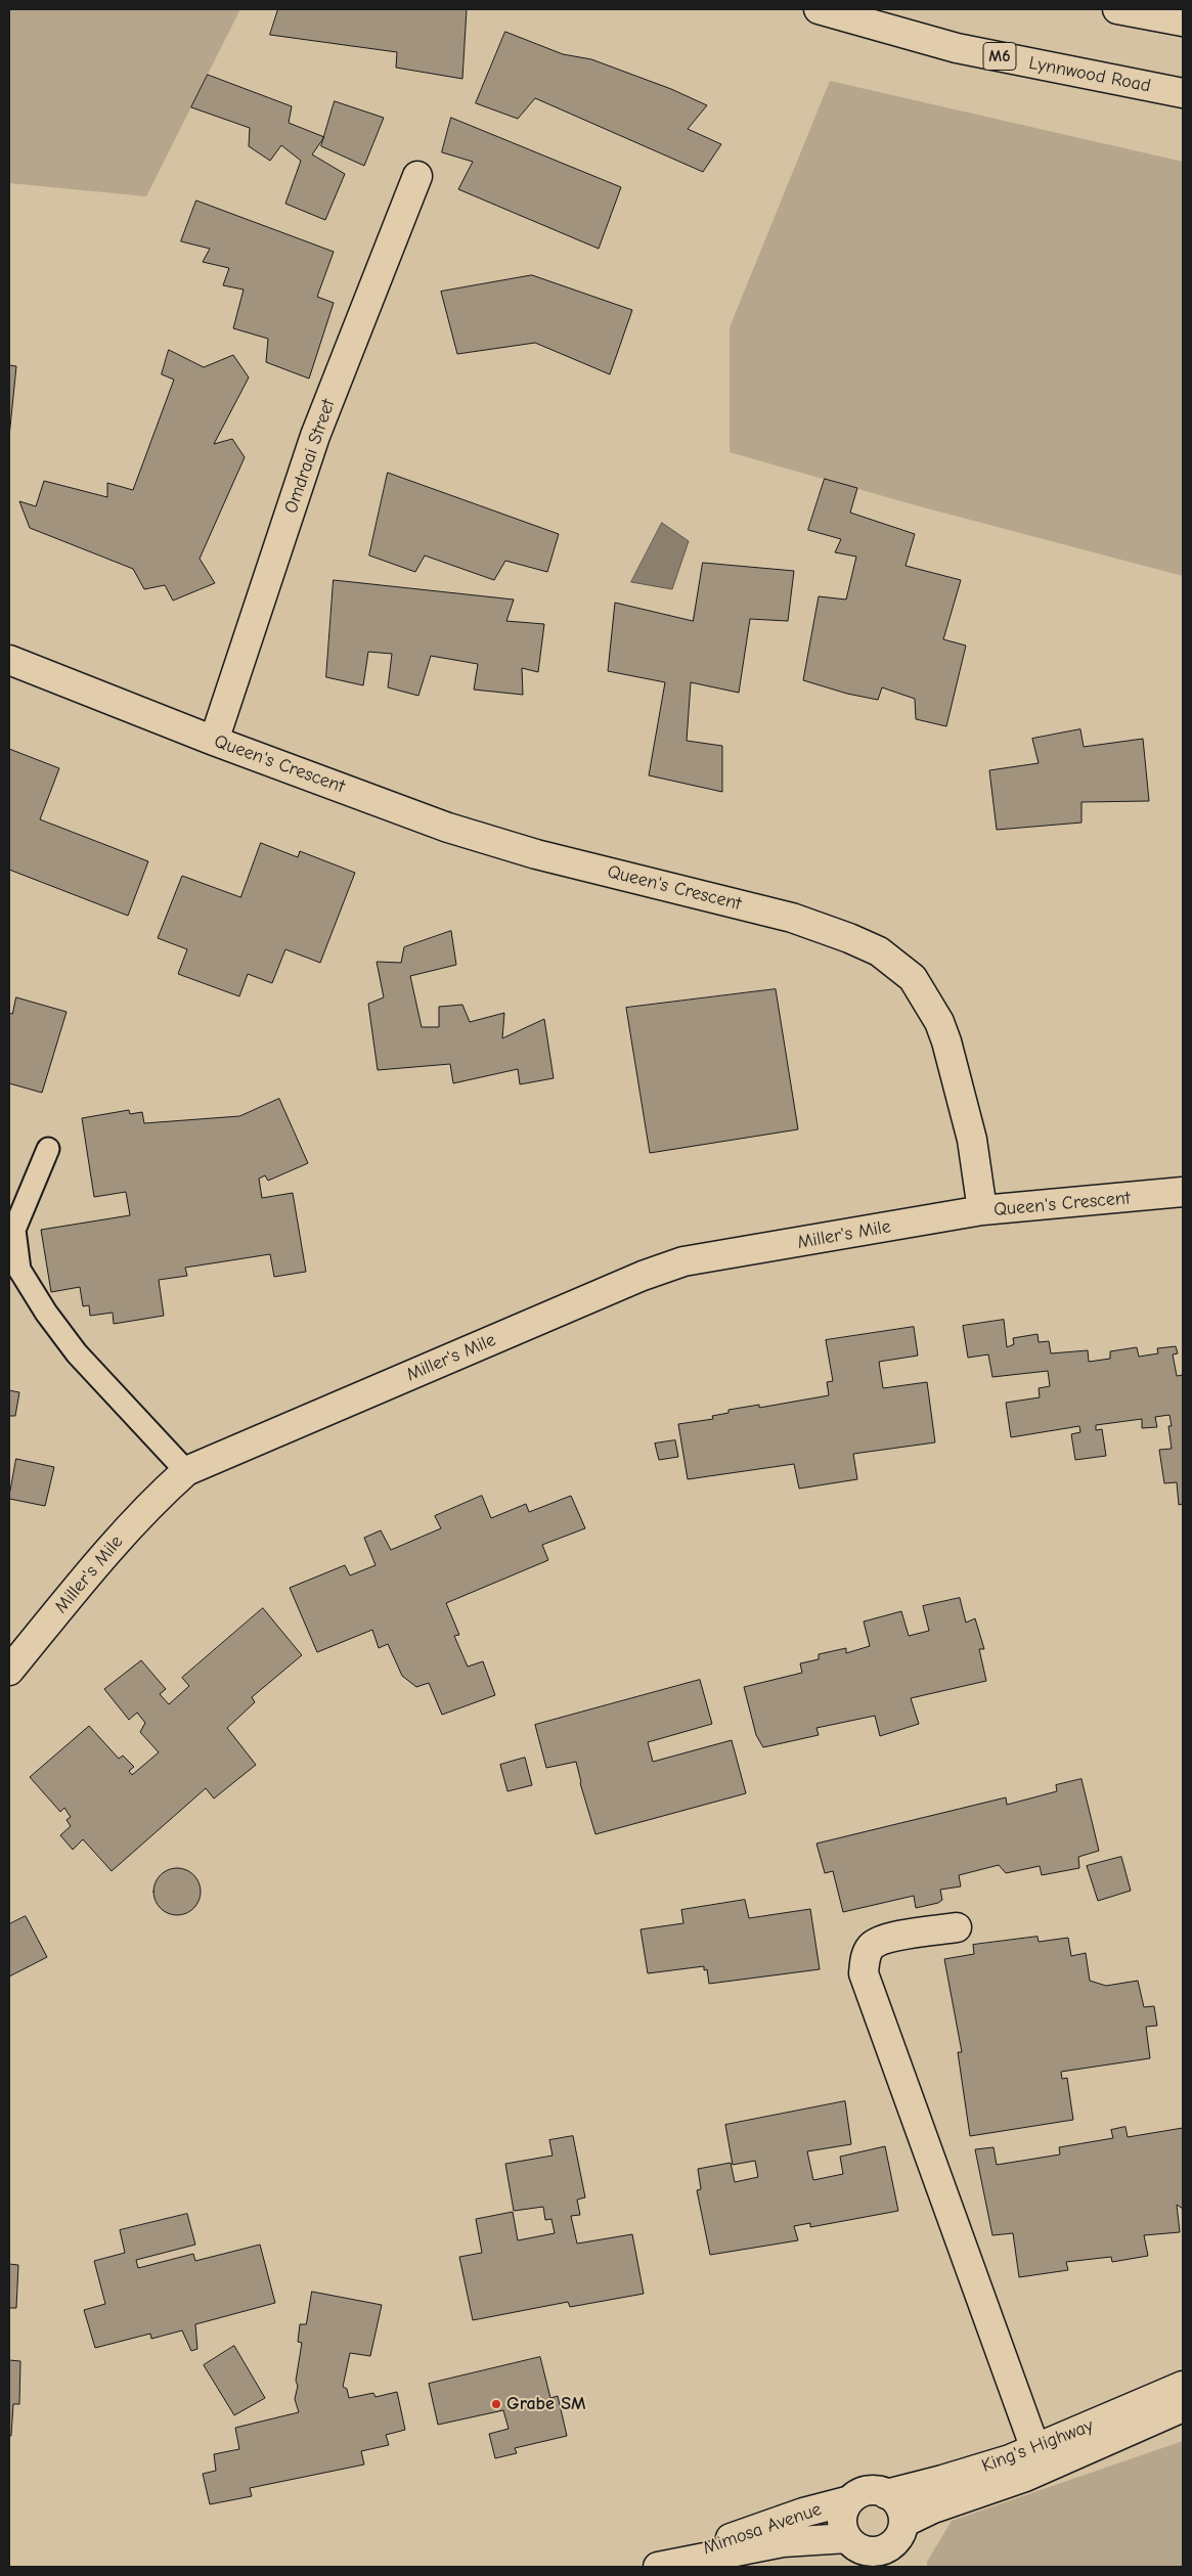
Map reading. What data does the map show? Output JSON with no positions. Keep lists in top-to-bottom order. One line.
{"streets":{"street":["M6","Lynnwood Road","Omdraai Street","Queen's Crescent","Miller's Mile","King's Highway","Mimosa Avenue"]},"crossings":[["Omdraai Street","Queen's Crescent"],["Queen's Crescent","Miller's Mile"],["King's Highway","Mimosa Avenue"]],"places":["Grabe SM"]}
